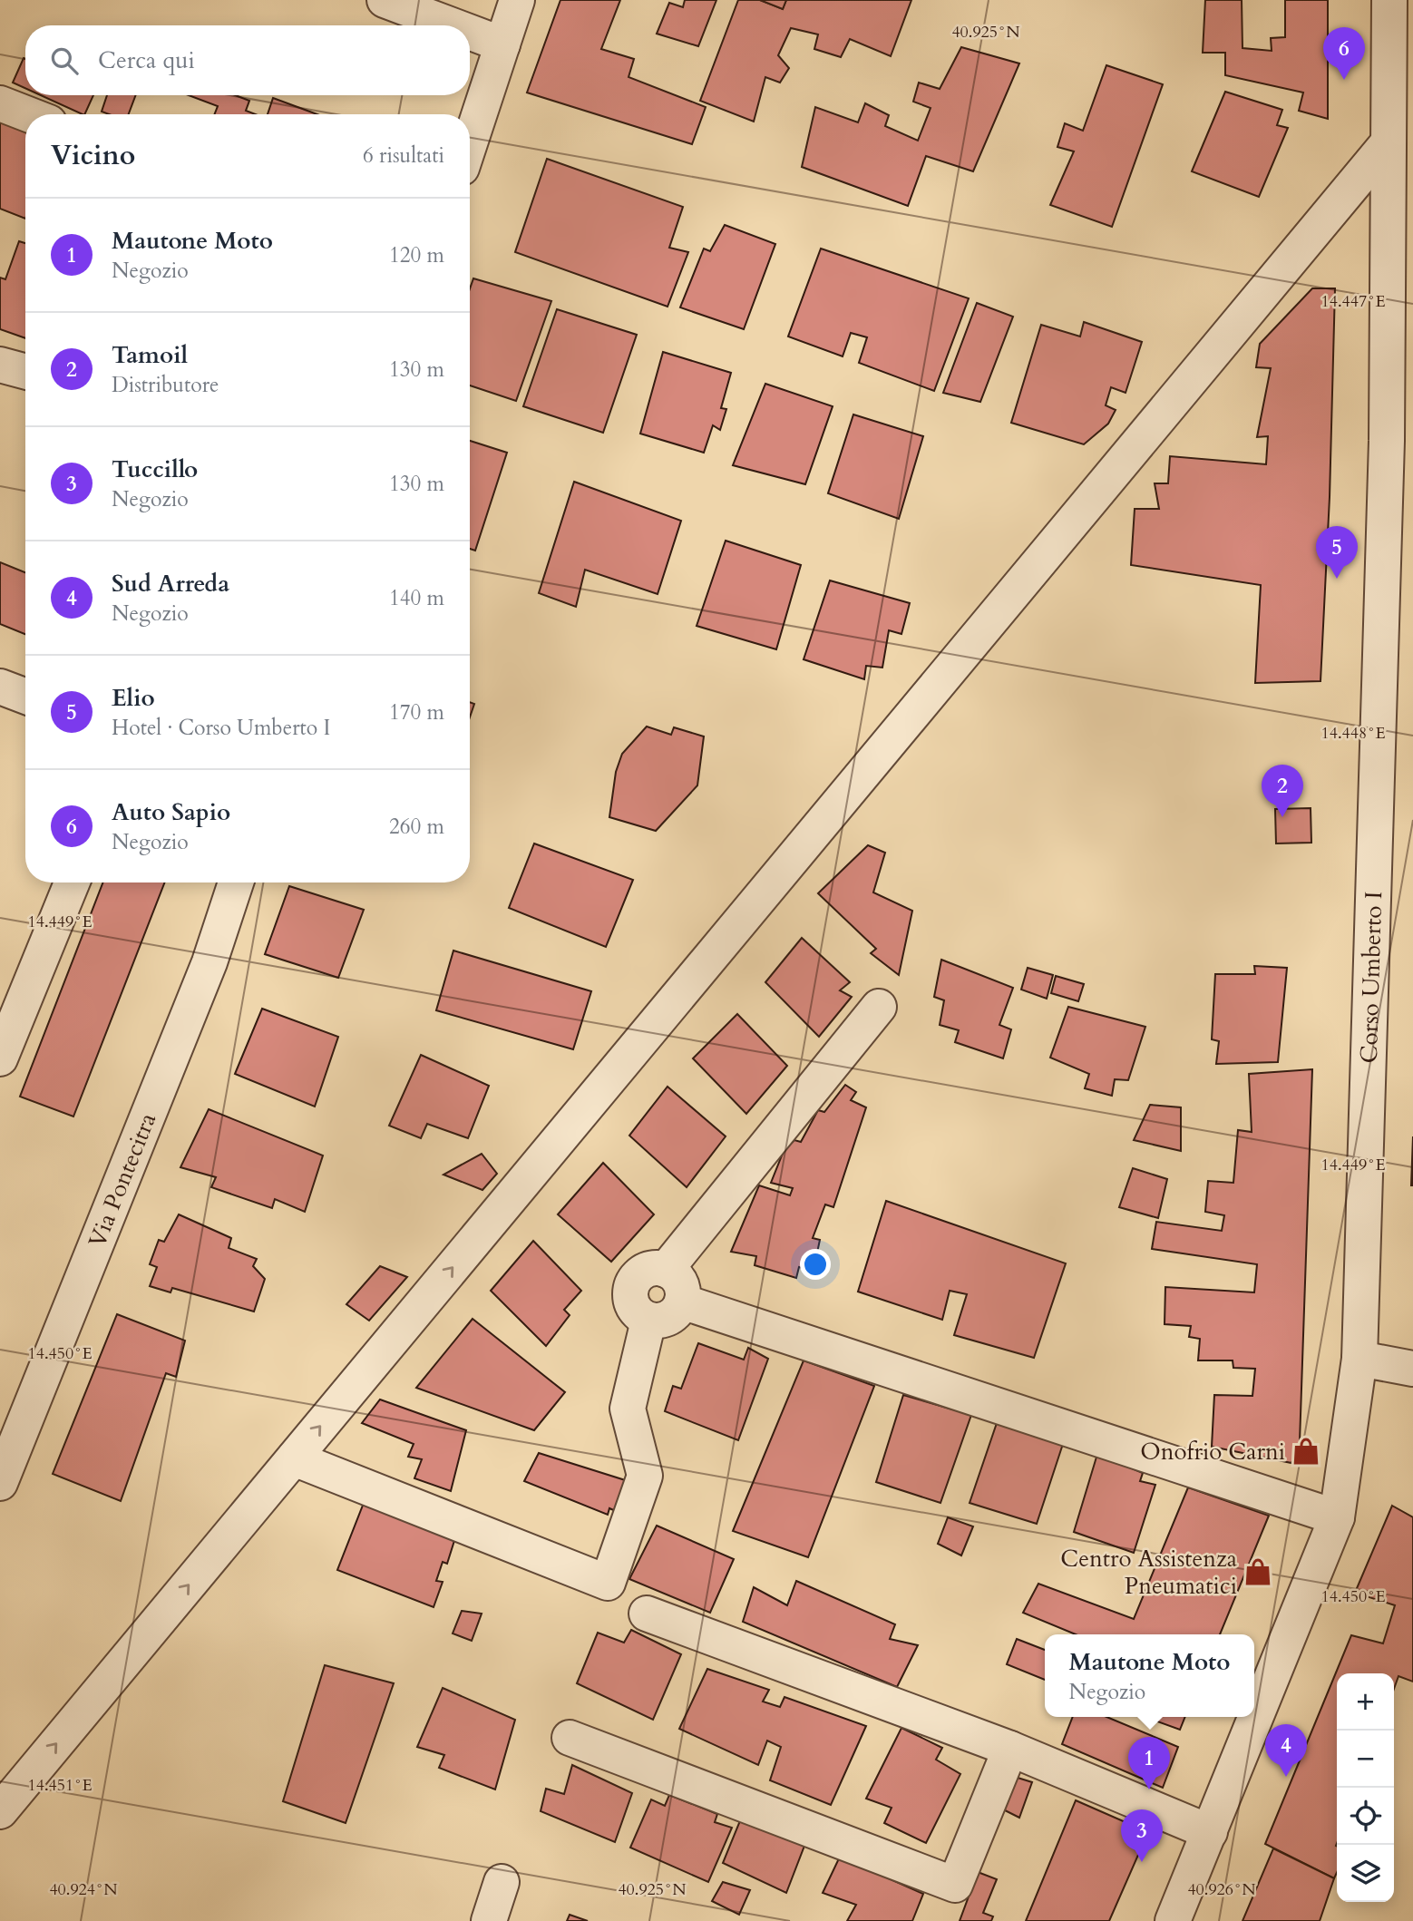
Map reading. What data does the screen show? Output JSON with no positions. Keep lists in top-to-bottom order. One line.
{"streets":{"street":["Corso Umberto I","Via Pontecitra"]},"places":{"shop":["Onofrio Carni","Centro Assistenza Pneumatici"]},"page":{"search":"Cerca qui","pins":["6","5","2","4","1","3"],"heading":["Vicino","6 risultati"],"list":[{"mark":"1","name":"Mautone Moto","note":"Negozio","value":"120 m"},{"mark":"2","name":"Tamoil","note":"Distributore","value":"130 m"},{"mark":"3","name":"Tuccillo","note":"Negozio","value":"130 m"},{"mark":"4","name":"Sud Arreda","note":"Negozio","value":"140 m"},{"mark":"5","name":"Elio","note":"Hotel · Corso Umberto I","value":"170 m"},{"mark":"6","name":"Auto Sapio","note":"Negozio","value":"260 m"}],"popup":["Mautone Moto","Negozio"],"map_buttons":["+","−"]},"coordinates":["40.925°N","14.447°E","14.448°E","14.449°E","14.450°E","14.451°E","40.924°N","40.926°N"]}
